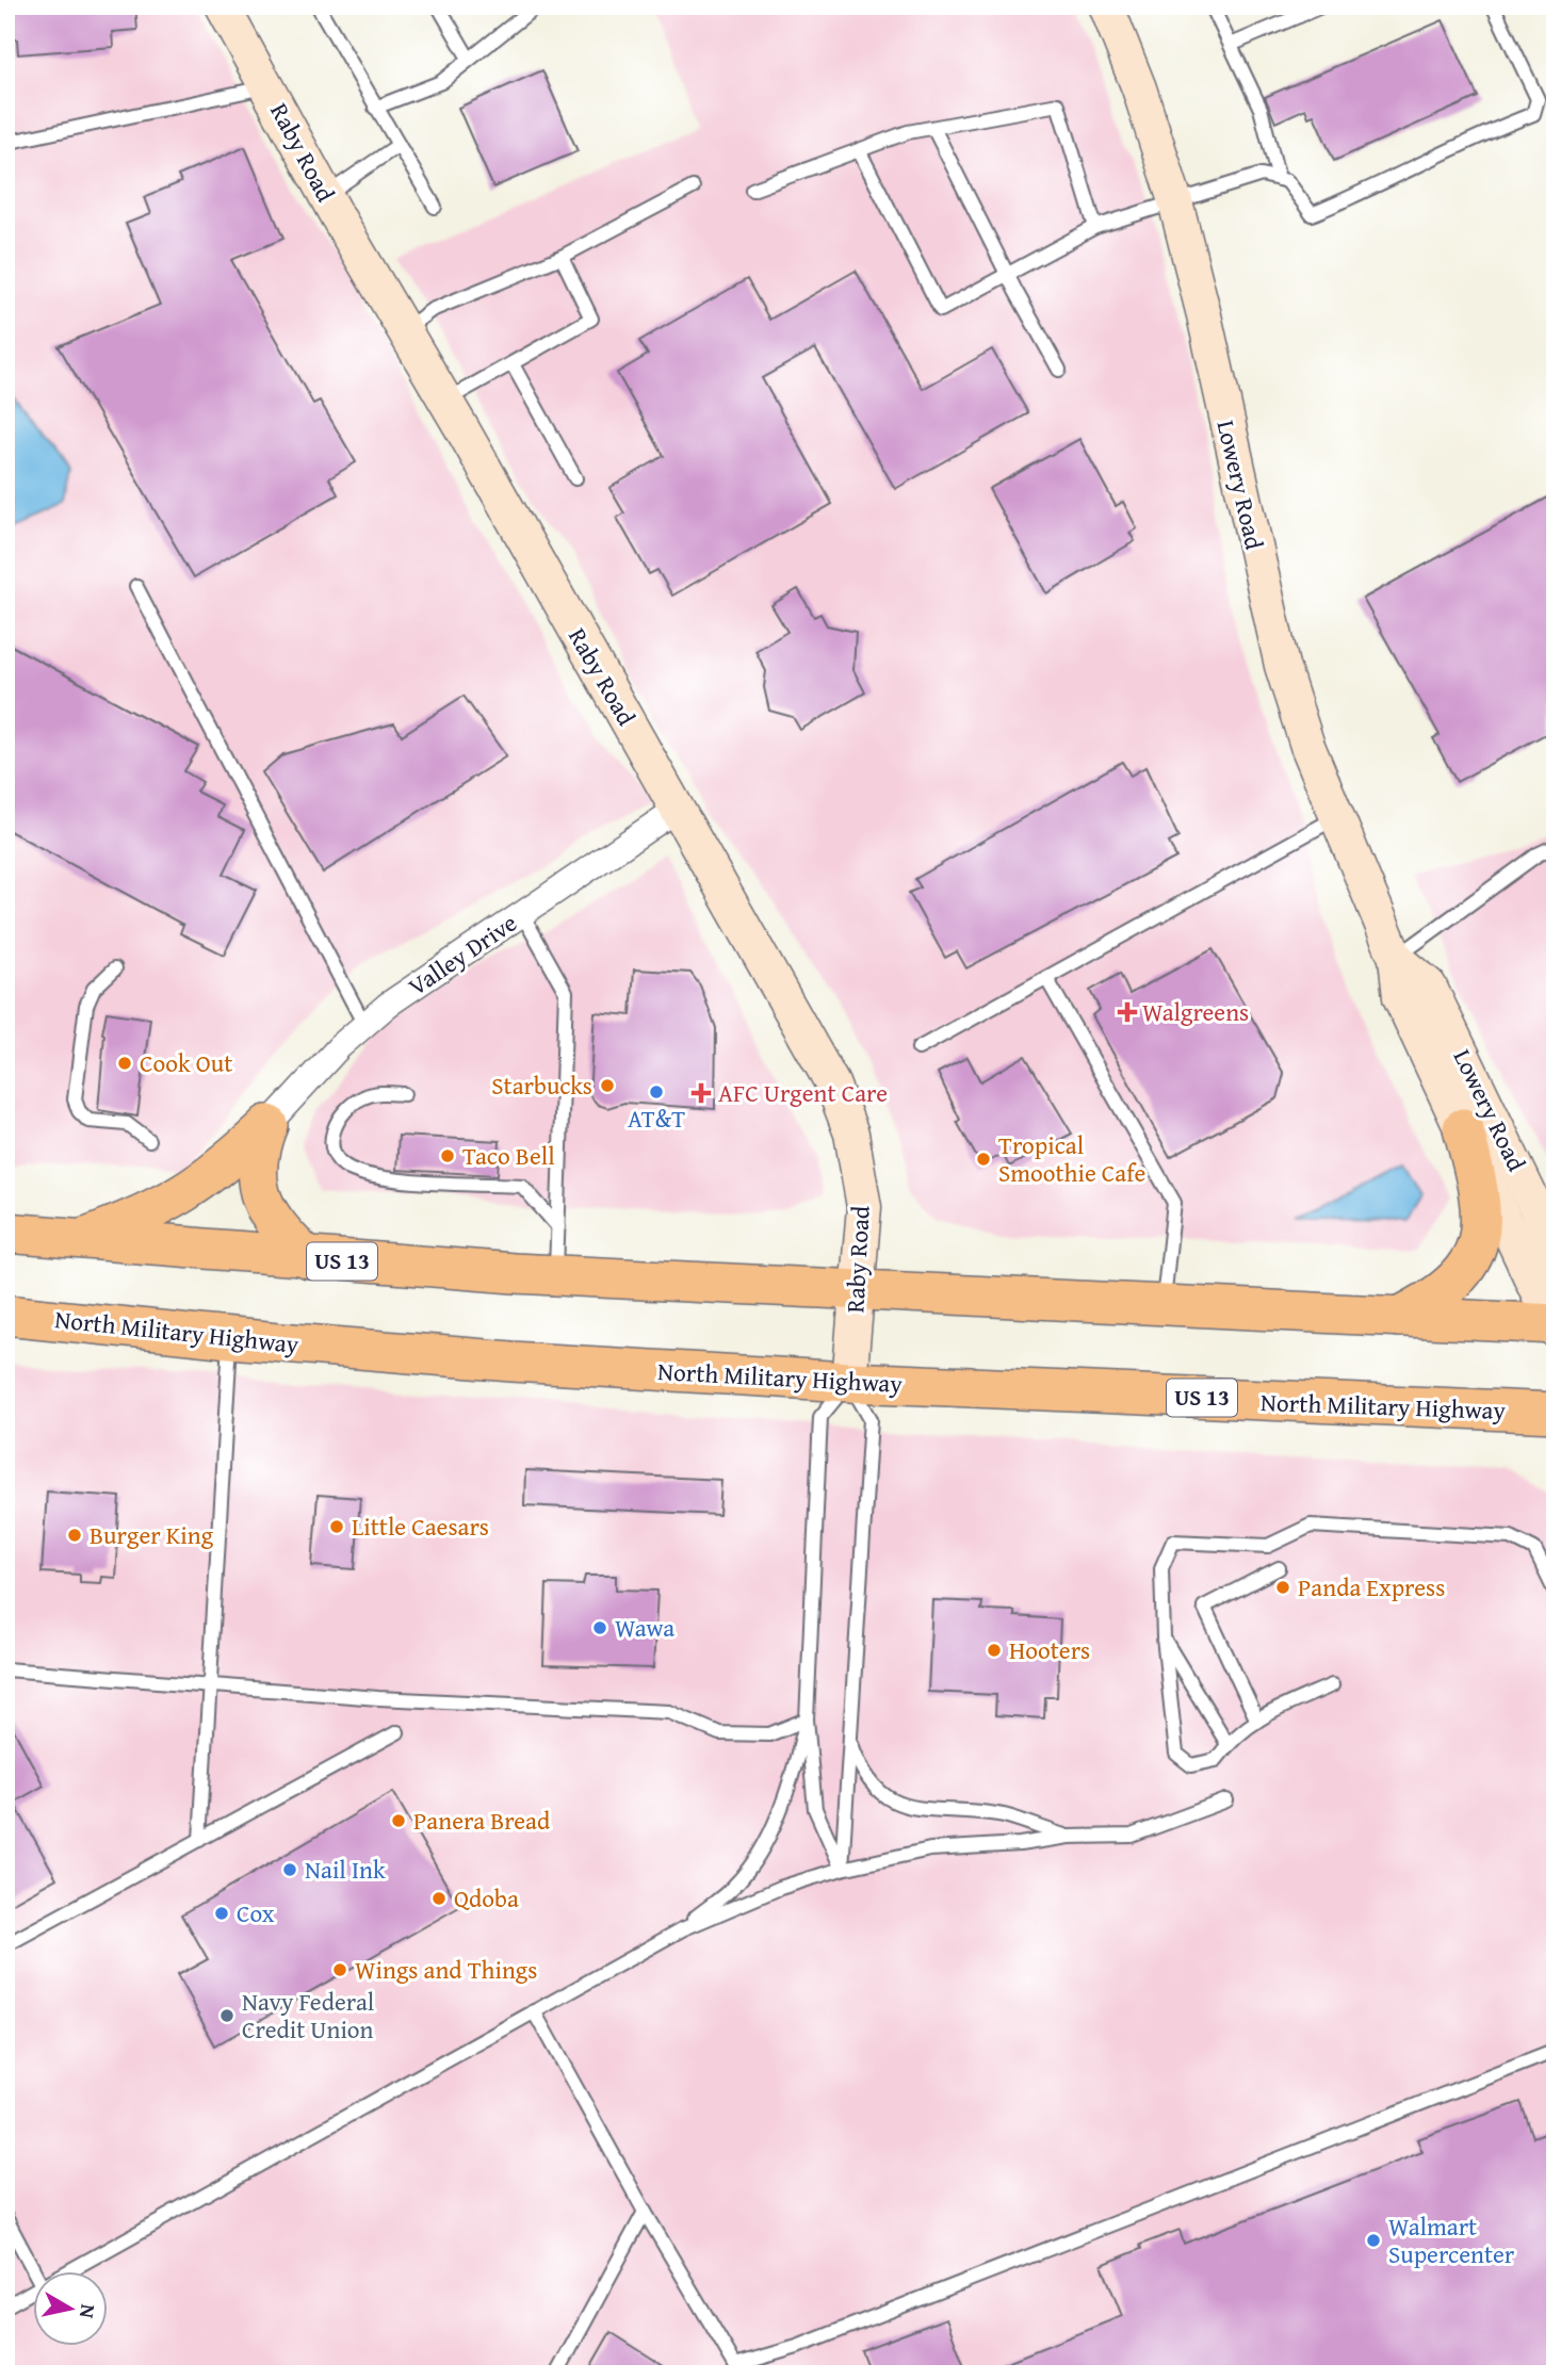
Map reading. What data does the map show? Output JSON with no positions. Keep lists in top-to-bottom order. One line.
{"streets":{"main road":["US 13","North Military Highway"],"street":["Raby Road","Lowery Road","Valley Drive"]},"crossings":[["Raby Road","Valley Drive"],["Raby Road","US 13"],["Raby Road","North Military Highway"],["Lowery Road","US 13"]],"places":{"health":["Walgreens","AFC Urgent Care"],"other":["Cook Out","Starbucks","AT&T","Taco Bell","Tropical Smoothie Cafe","Little Caesars","Burger King","Panda Express","Wawa","Hooters","Panera Bread","Nail Ink","Qdoba","Cox","Wings and Things","Navy Federal Credit Union","Walmart Supercenter"]},"north":"right"}
